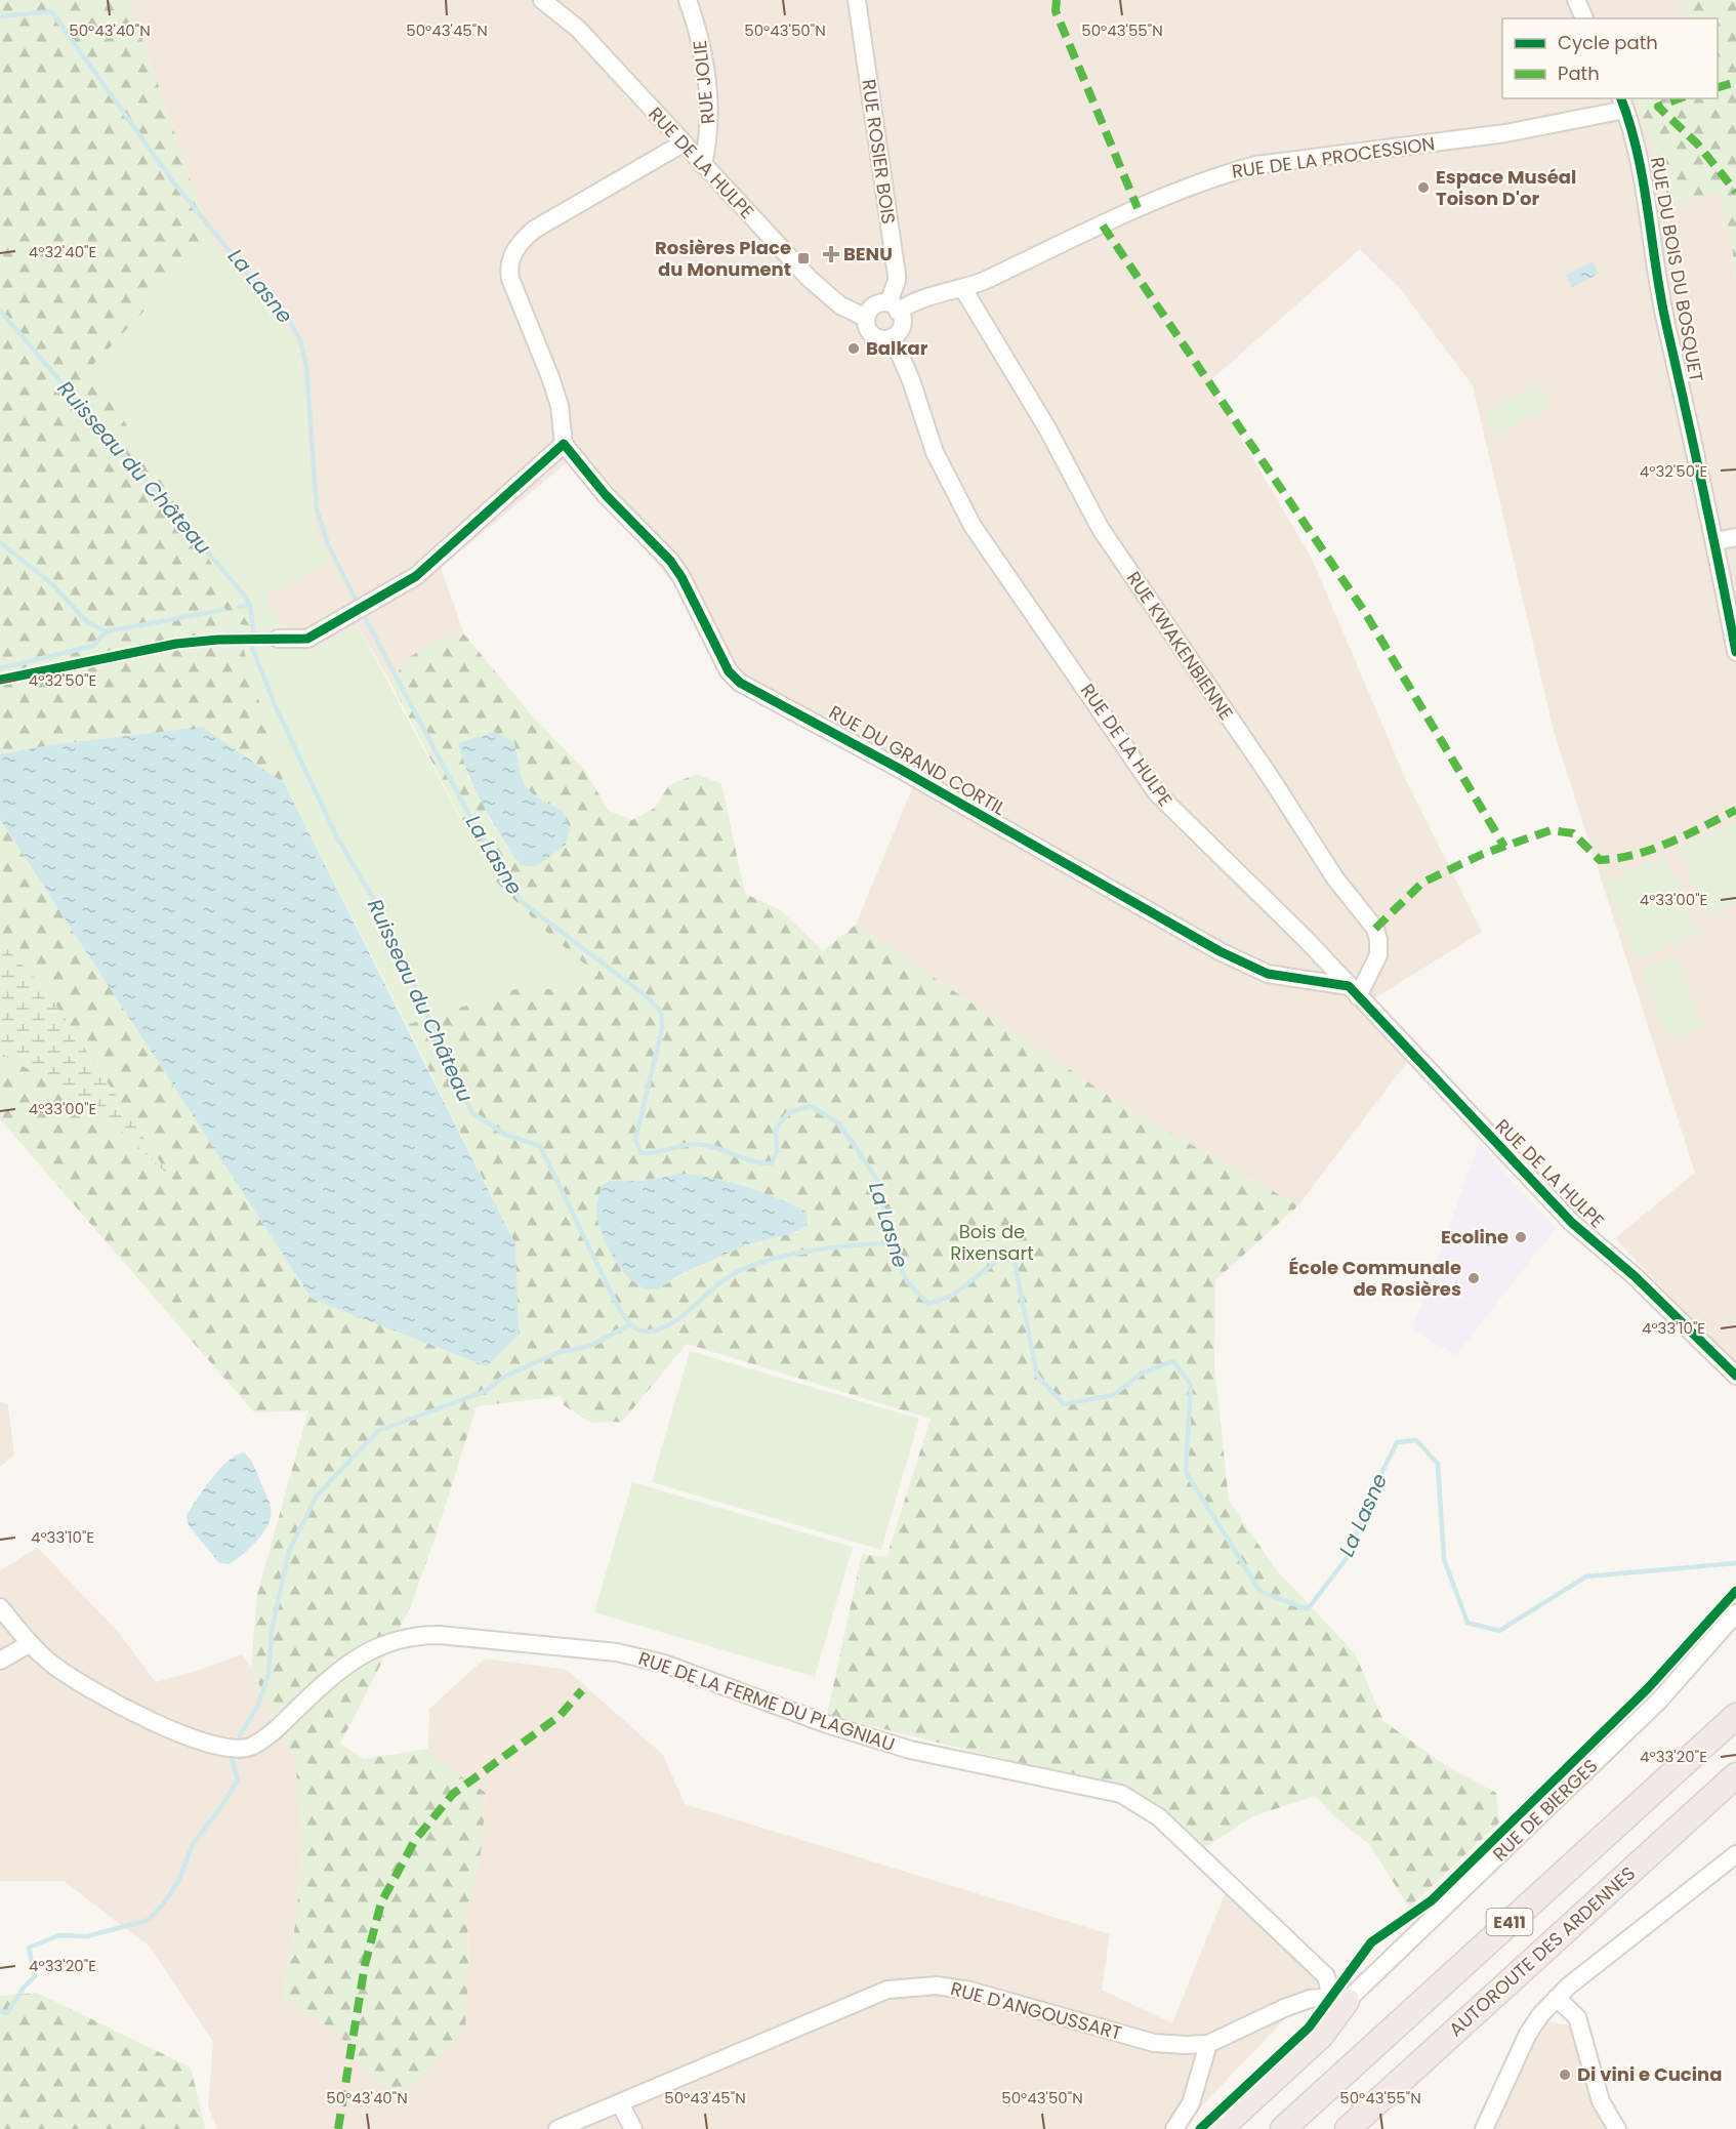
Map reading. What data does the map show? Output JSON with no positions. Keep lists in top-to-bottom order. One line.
{"streets":{"highway":["E411","AUTOROUTE DES ARDENNES"],"street":["RUE JOLIE","RUE ROSIER BOIS","RUE DE LA PROCESSION","RUE DE LA HULPE","RUE DU BOIS DU BOSQUET","RUE KWAKENBIENNE","RUE DU GRAND CORTIL","RUE DE LA FERME DU PLAGNIAU","RUE DE BIERGES","RUE D'ANGOUSSART"]},"crossings":[["RUE JOLIE","RUE DE LA HULPE"],["RUE ROSIER BOIS","RUE DE LA PROCESSION"],["RUE ROSIER BOIS","RUE DE LA HULPE"],["RUE DE LA PROCESSION","RUE DE LA HULPE"],["RUE DE LA PROCESSION","RUE DU BOIS DU BOSQUET"],["RUE DE LA PROCESSION","RUE KWAKENBIENNE"],["RUE DE LA HULPE","RUE KWAKENBIENNE"],["RUE DE LA HULPE","RUE DU GRAND CORTIL"],["RUE KWAKENBIENNE","RUE DU GRAND CORTIL"],["RUE DE LA FERME DU PLAGNIAU","RUE DE BIERGES"],["RUE DE LA FERME DU PLAGNIAU","RUE D'ANGOUSSART"],["RUE DE BIERGES","RUE D'ANGOUSSART"]],"water":["La Lasne","Ruisseau du Château"],"parks":["Bois de Rixensart"],"places":{"other":["Espace Muséal Toison D'or","Balkar","Ecoline","École Communale de Rosières","Di vini e Cucina"],"health":["BENU"],"transit":["Rosières Place du Monument"]},"legend":["Cycle path","Path"],"coordinates":["50°43'40\"N","50°43'45\"N","50°43'50\"N","50°43'55\"N","4°32'40\"E","4°32'50\"E","4°33'00\"E","4°33'10\"E","4°33'20\"E"]}
